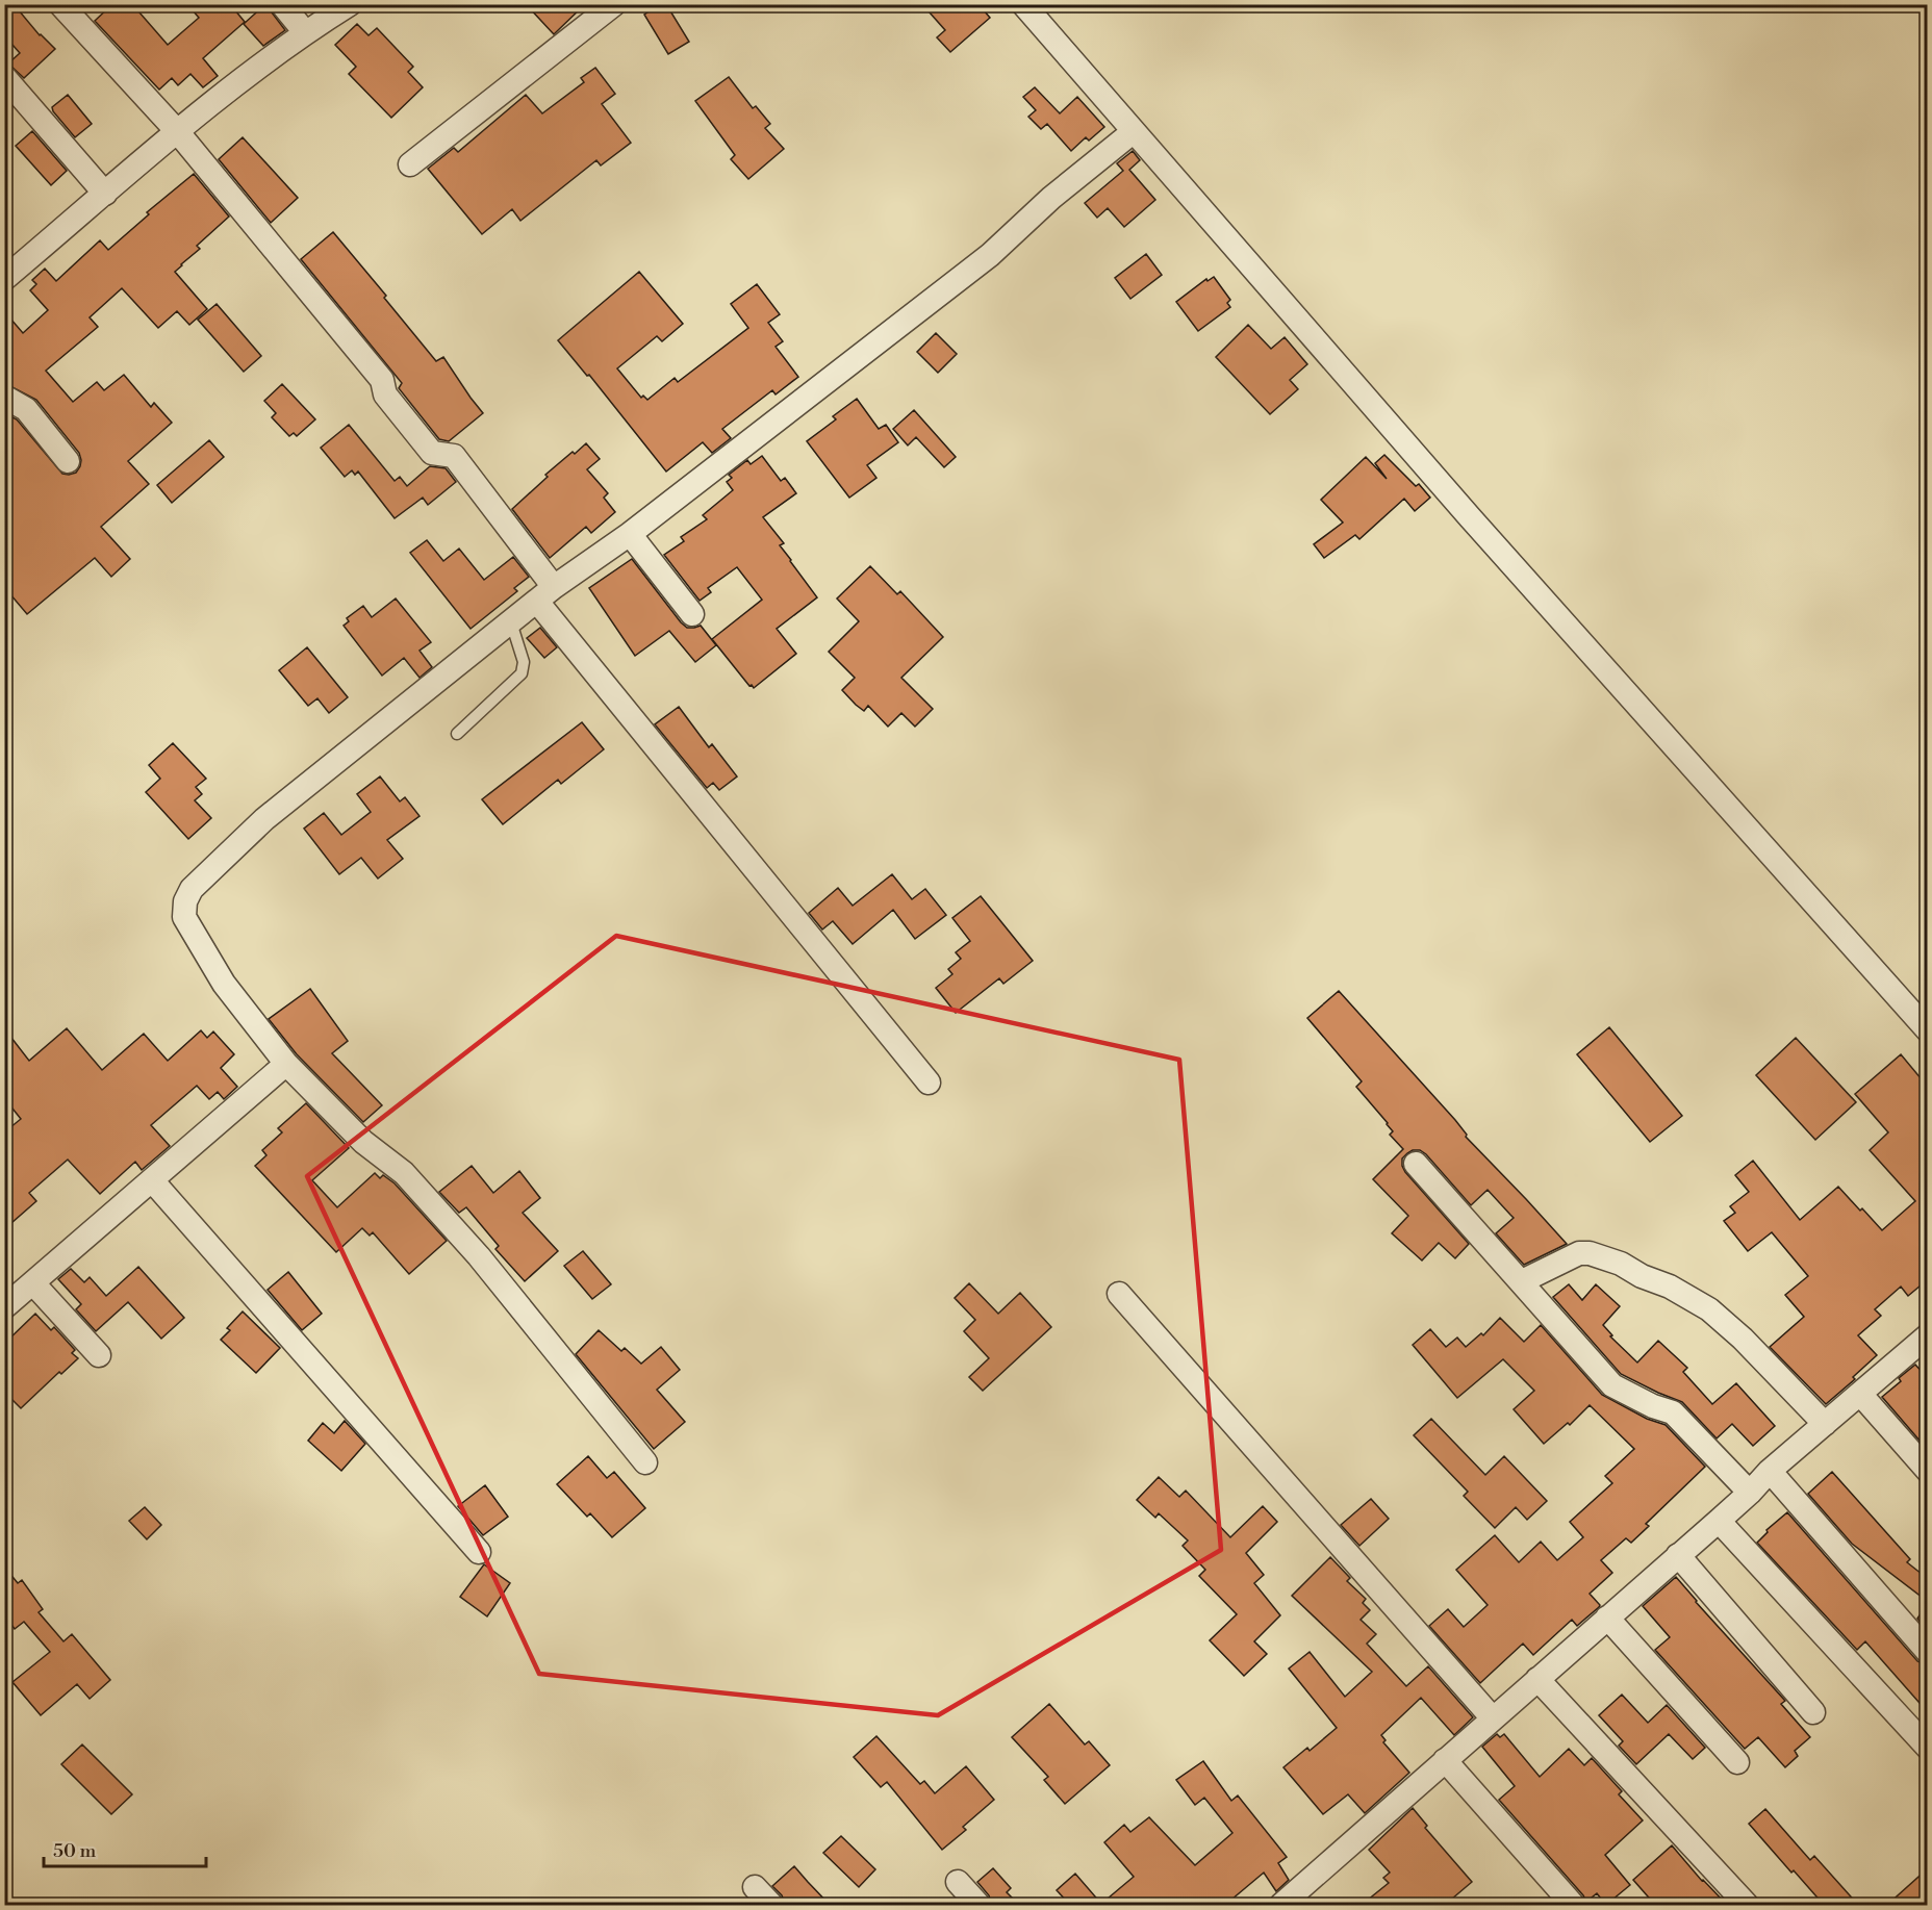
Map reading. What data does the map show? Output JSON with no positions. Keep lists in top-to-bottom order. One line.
{"scale_bar":"50 m"}
